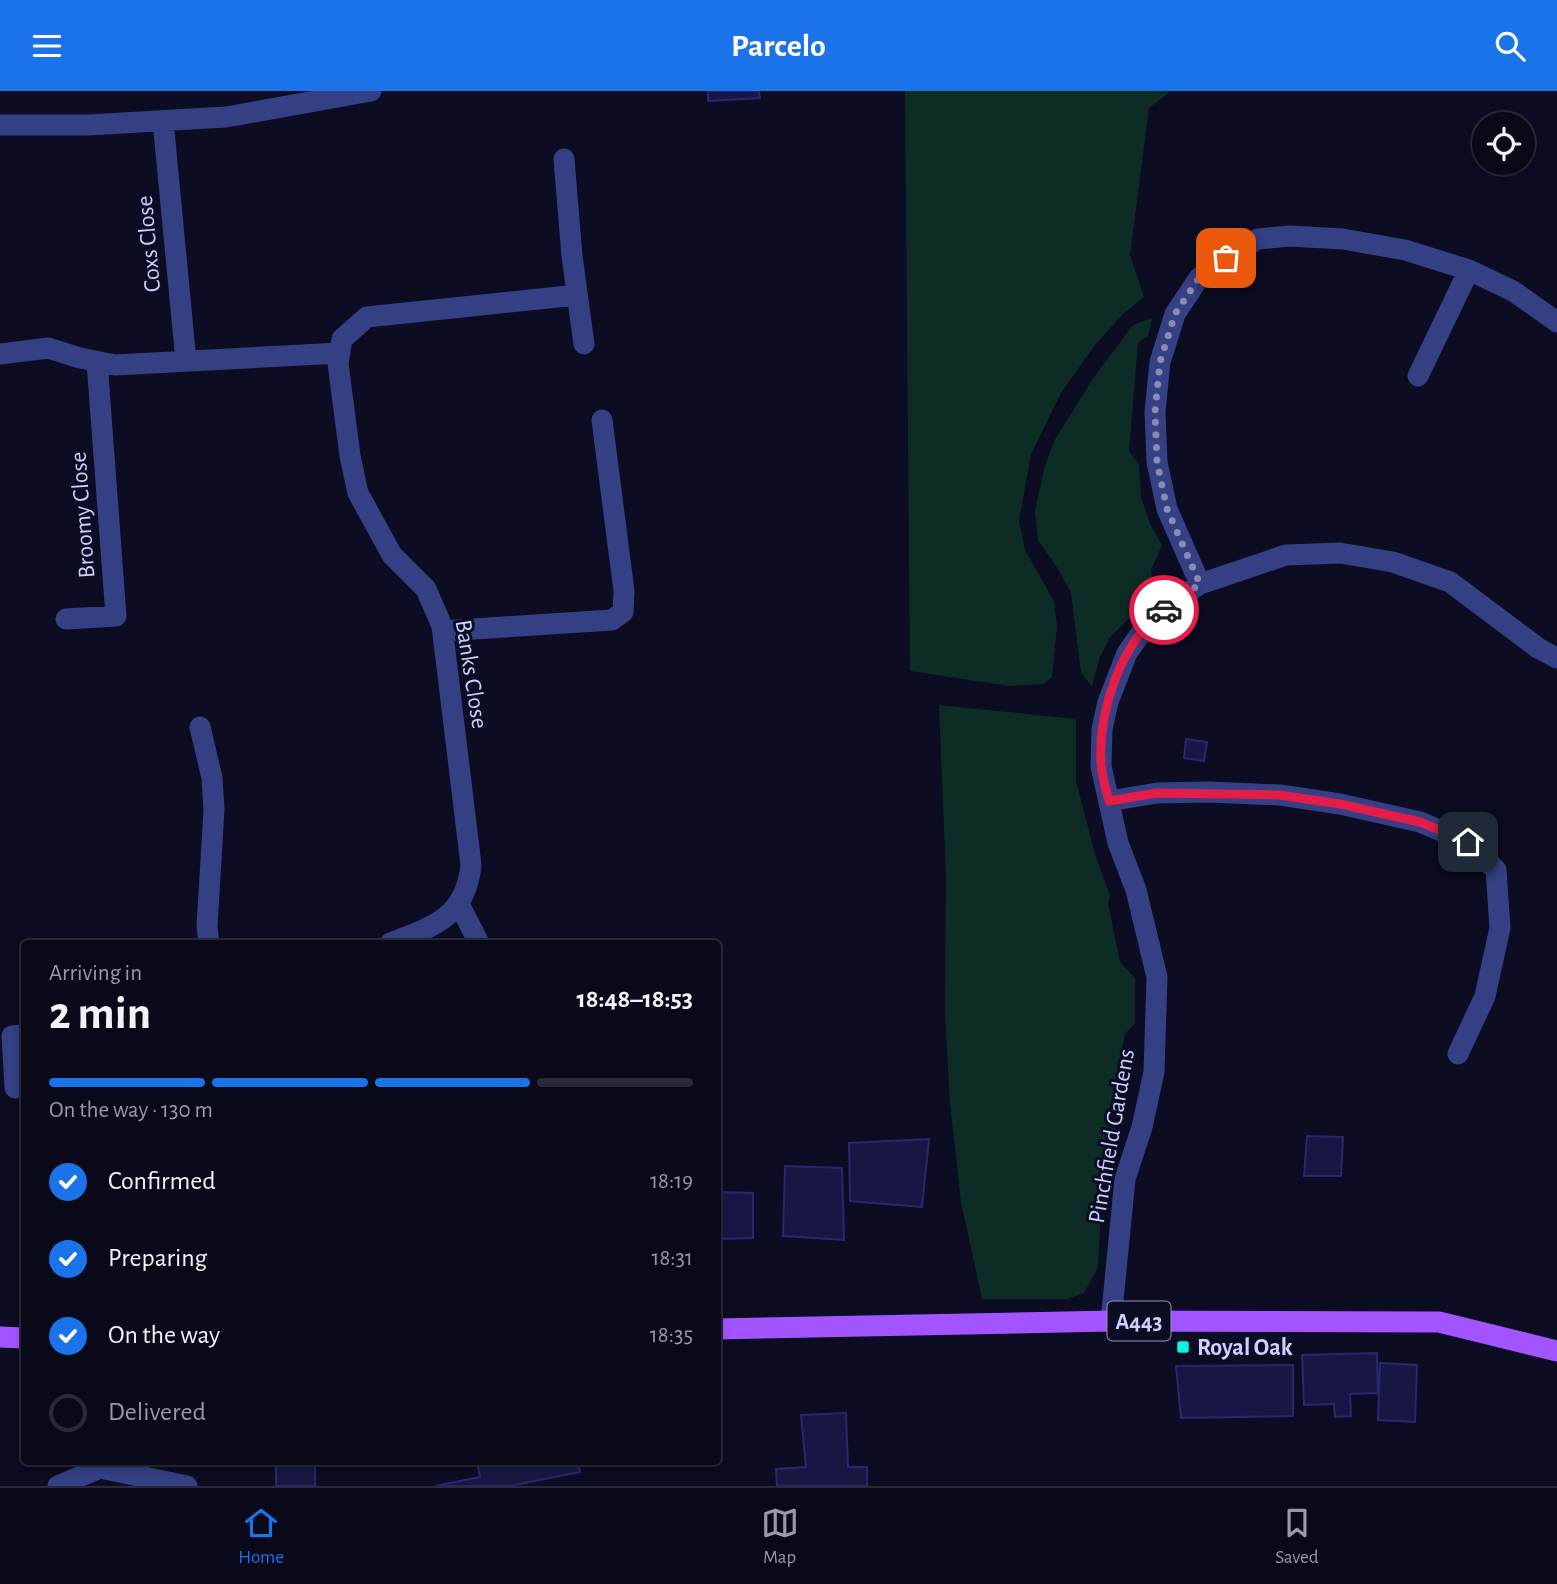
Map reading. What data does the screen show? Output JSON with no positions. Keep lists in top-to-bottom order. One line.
{"streets":{"main road":["A443"],"street":["Coxs Close","Broomy Close","Banks Close","Pinchfield Gardens"]},"crossings":[["Pinchfield Gardens","A443"]],"places":{"transit":["Royal Oak"]},"page":{"header":"Parcelo","heading":["2 min","Arriving in","18:48–18:53"],"bar":"On the way · 130 m","list":[["Confirmed","18:19"],["Preparing","18:31"],["On the way","18:35"],"Delivered"],"tabs":["Home","Map","Saved"]}}
